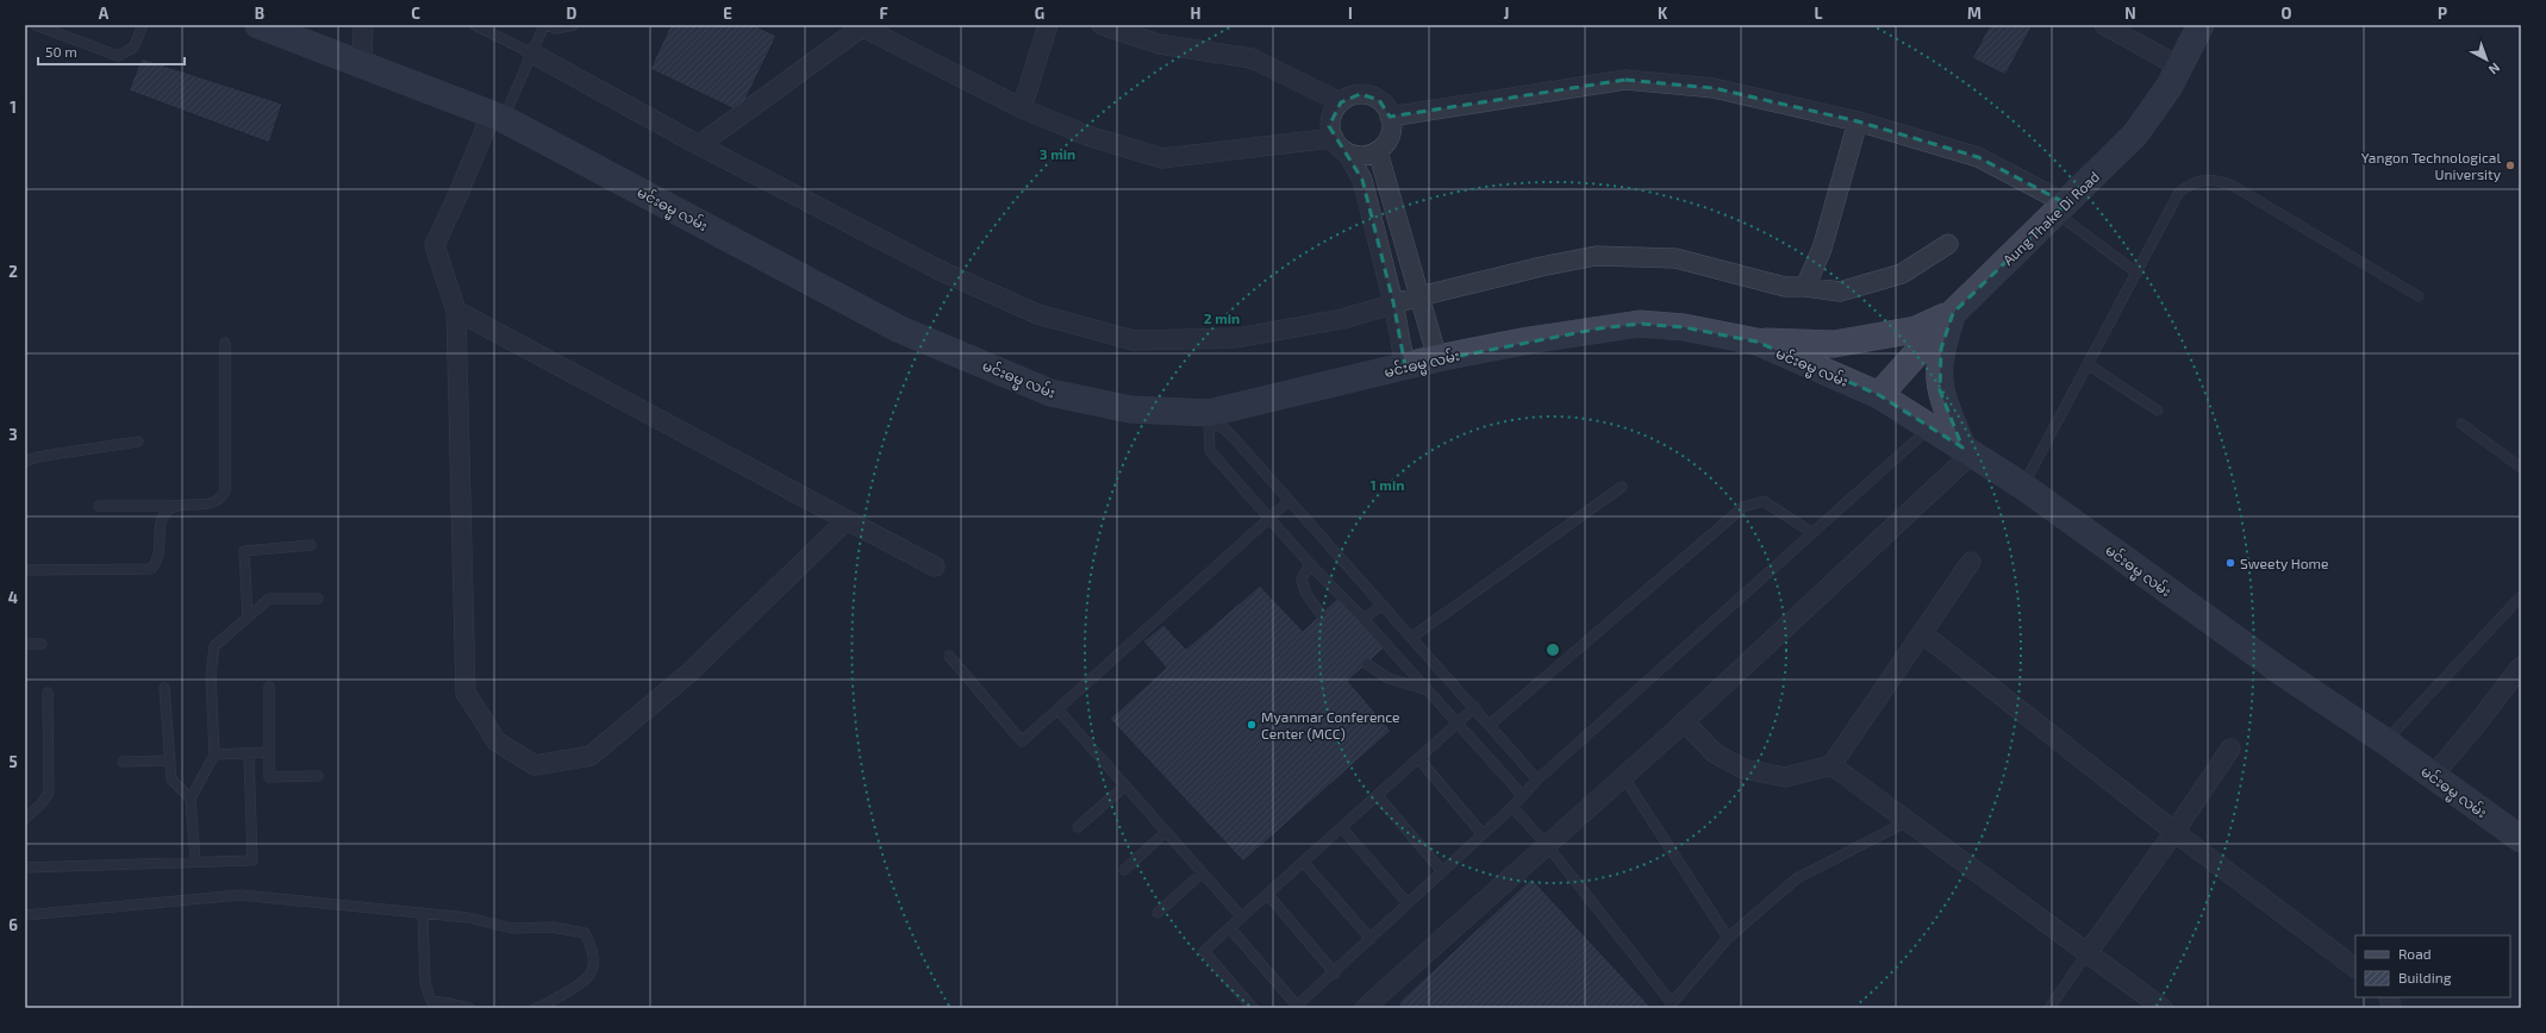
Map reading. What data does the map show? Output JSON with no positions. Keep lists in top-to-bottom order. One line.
{"streets":{"main road":["မင်းဓမ္မ လမ်း","Aung Thake Di Road"]},"crossings":[["မင်းဓမ္မ လမ်း","Aung Thake Di Road"]],"places":["Yangon Technological University","Sweety Home","Myanmar Conference Center (MCC)"],"legend":["Road","Building"],"scale_bar":"50 m","north":"bottom right","grid":{"columns":["A","B","C","D","E","F","G","H","I","J","K","L","M","N","O","P"],"rows":["1","2","3","4","5","6"]},"rings":["3 min","2 min","1 min"]}
